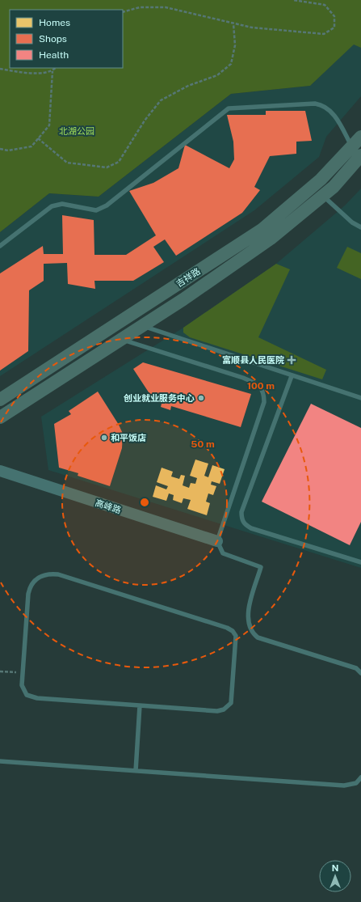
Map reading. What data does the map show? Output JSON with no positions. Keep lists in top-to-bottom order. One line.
{"streets":{"main road":["吉祥路"],"street":["高峰路"]},"parks":["北湖公园"],"places":{"health":["富顺县人民医院"],"other":["创业就业服务中心","和平饭店"]},"legend":["Homes","Shops","Health"],"north":"top","rings":["100 m","50 m"]}
